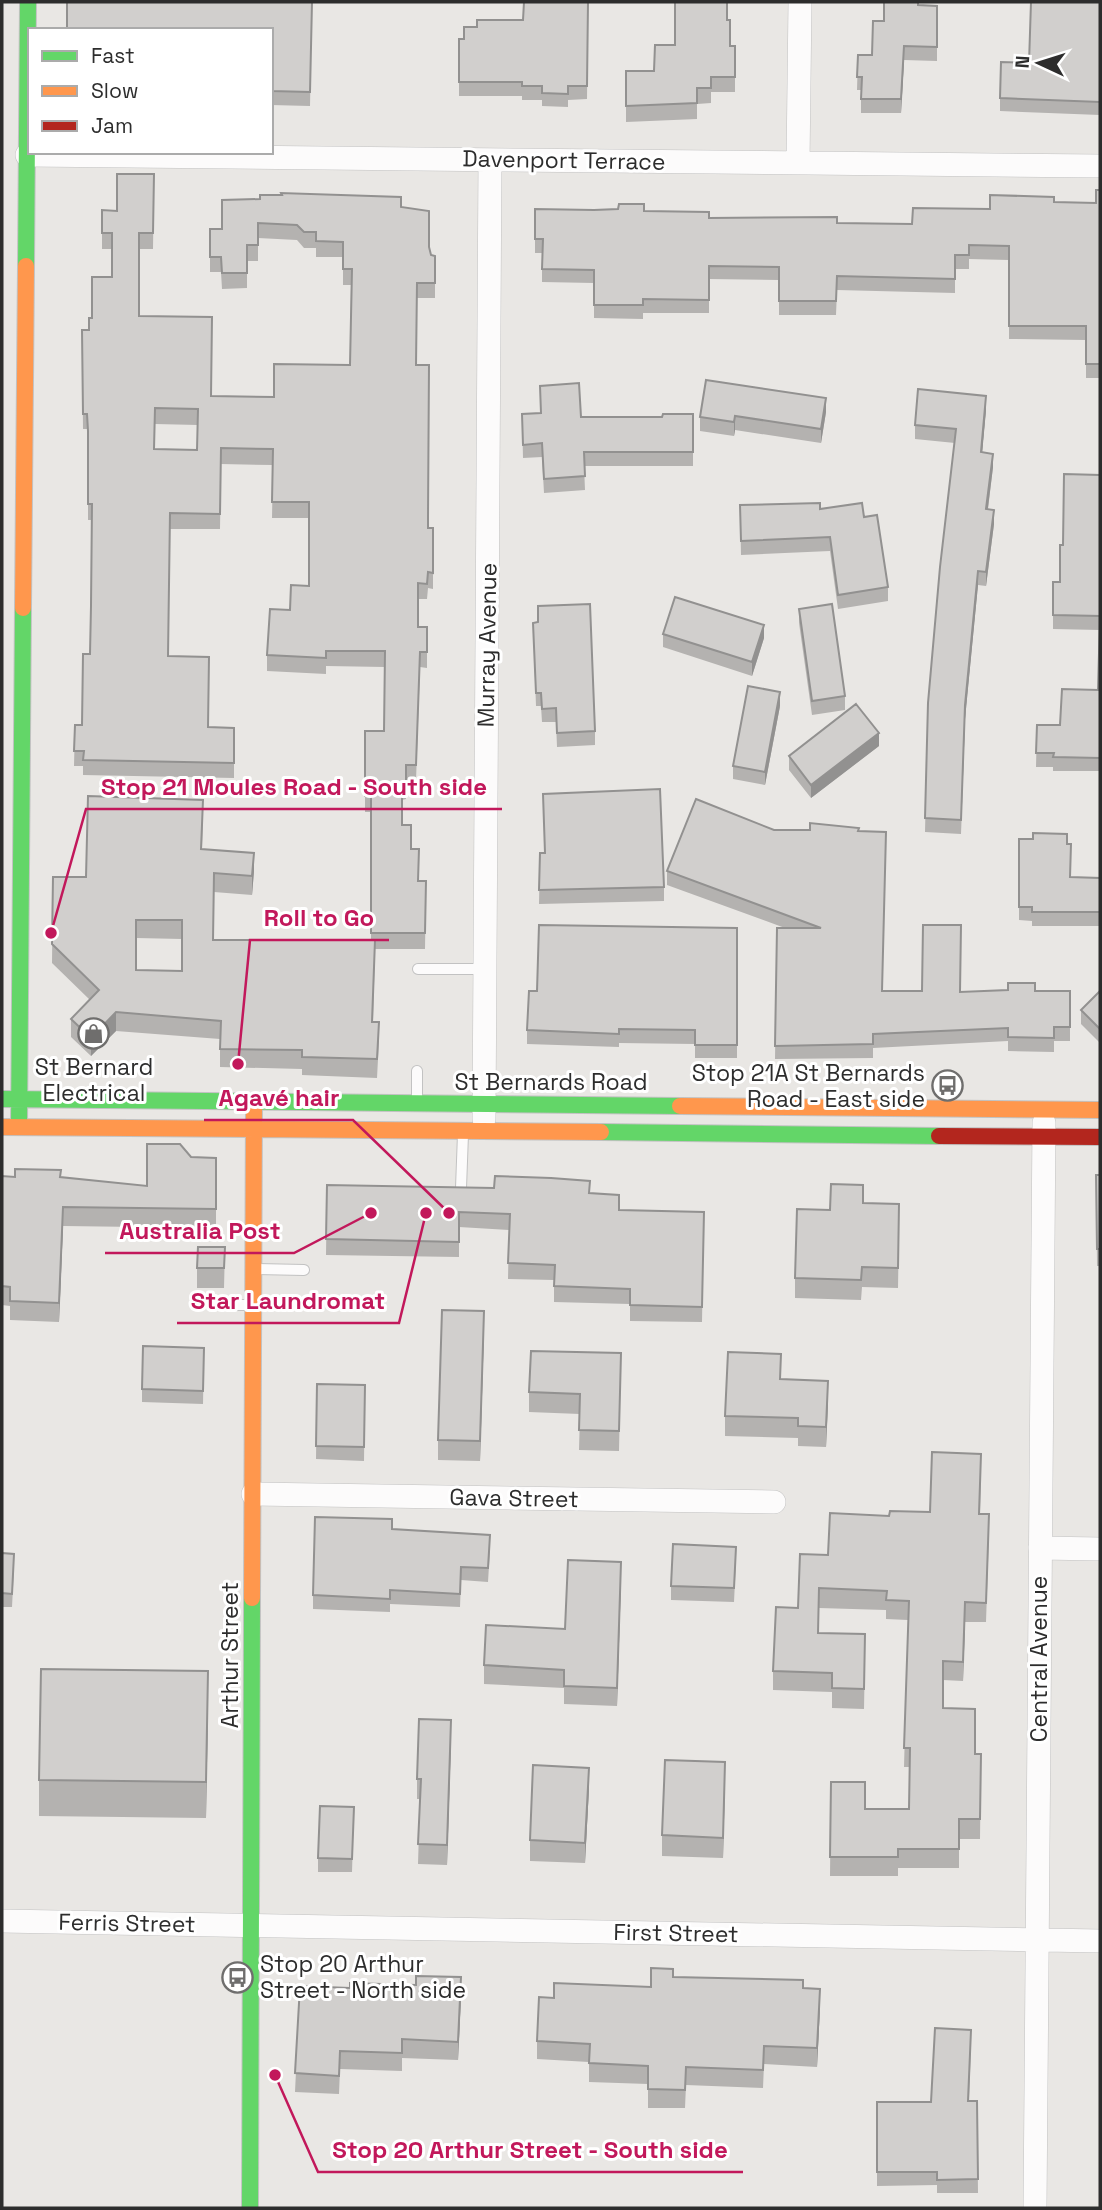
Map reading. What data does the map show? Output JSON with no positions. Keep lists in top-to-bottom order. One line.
{"streets":{"main road":["St Bernards Road","Arthur Street"],"street":["Davenport Terrace","Murray Avenue","Gava Street","Central Avenue","Ferris Street","First Street"]},"crossings":[["Davenport Terrace","Murray Avenue"],["Murray Avenue","St Bernards Road"],["St Bernards Road","Arthur Street"],["St Bernards Road","Central Avenue"],["Gava Street","Arthur Street"],["Arthur Street","Ferris Street"],["Arthur Street","First Street"],["Central Avenue","First Street"],["Ferris Street","First Street"]],"places":{"other":["Stop 21 Moules Road - South side","Roll to Go","Australia Post","Star Laundromat","Agavé hair","Stop 20 Arthur Street - South side"],"shop":["St Bernard Electrical"],"bus stop":["Stop 21A St Bernards Road - East side","Stop 20 Arthur Street - North side"]},"legend":["Fast","Slow","Jam"],"north":"left"}
